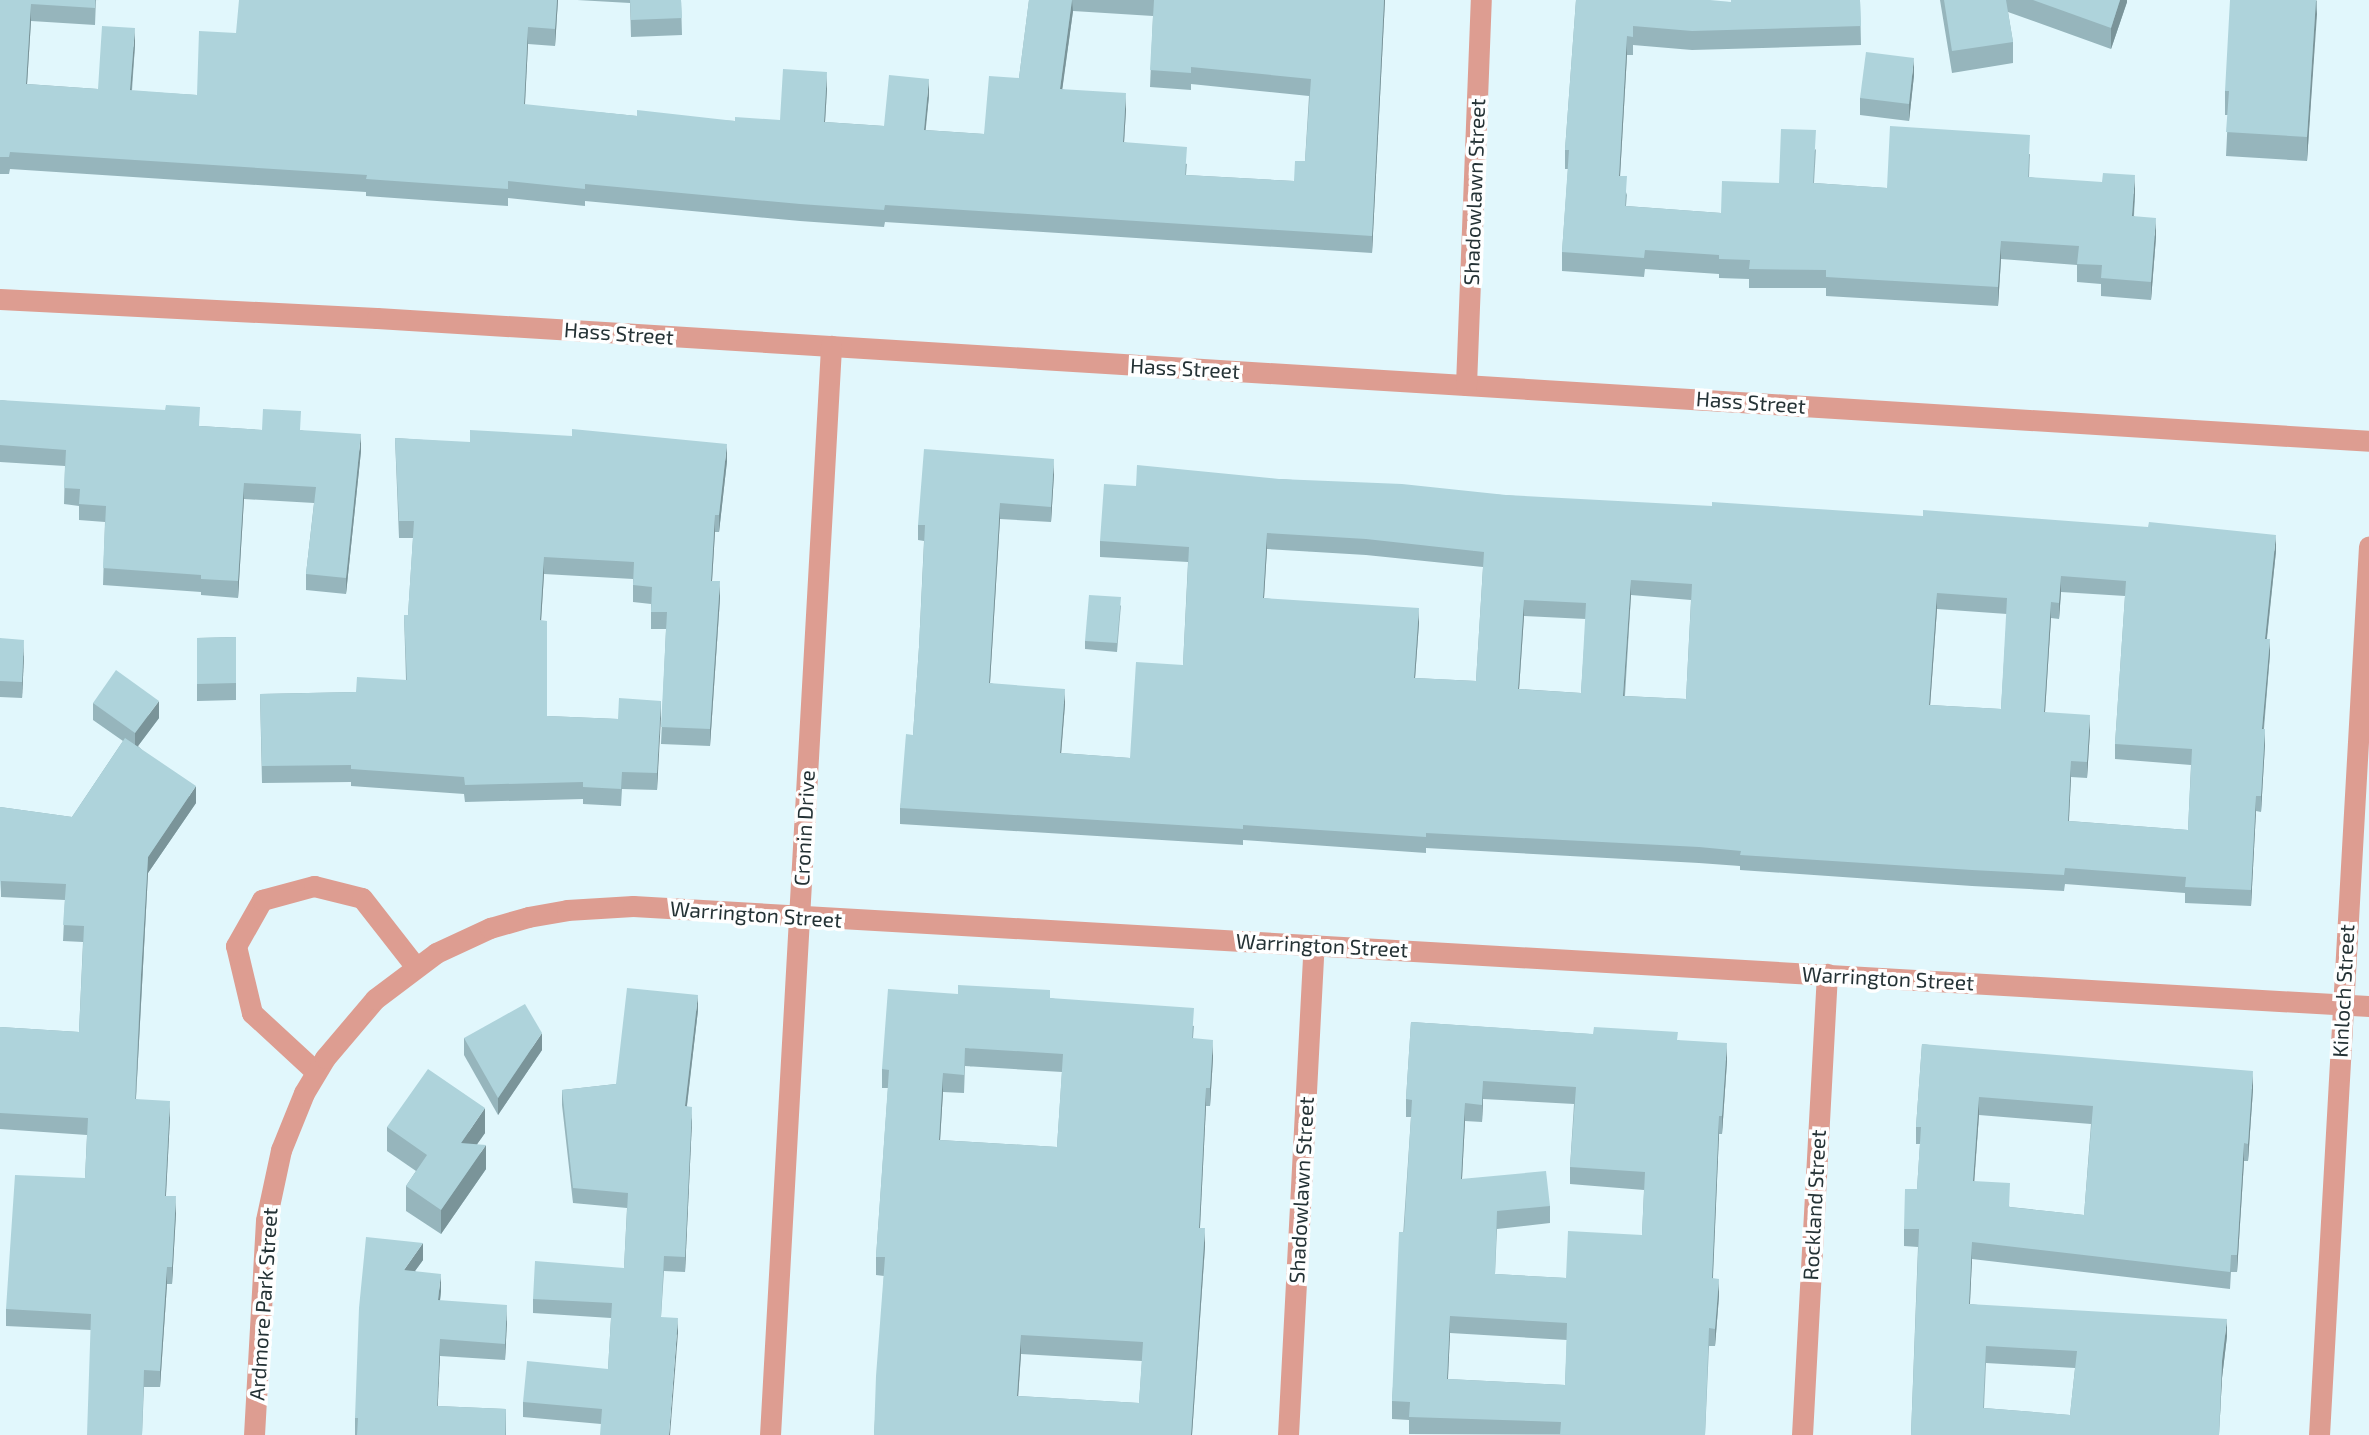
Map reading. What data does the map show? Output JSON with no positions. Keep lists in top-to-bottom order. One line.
{"streets":{"street":["Shadowlawn Street","Hass Street","Cronin Drive","Warrington Street","Kinloch Street","Rockland Street","Ardmore Park Street"]},"crossings":[["Shadowlawn Street","Hass Street"],["Shadowlawn Street","Warrington Street"],["Hass Street","Cronin Drive"],["Cronin Drive","Warrington Street"],["Warrington Street","Kinloch Street"],["Warrington Street","Rockland Street"],["Warrington Street","Ardmore Park Street"]]}
